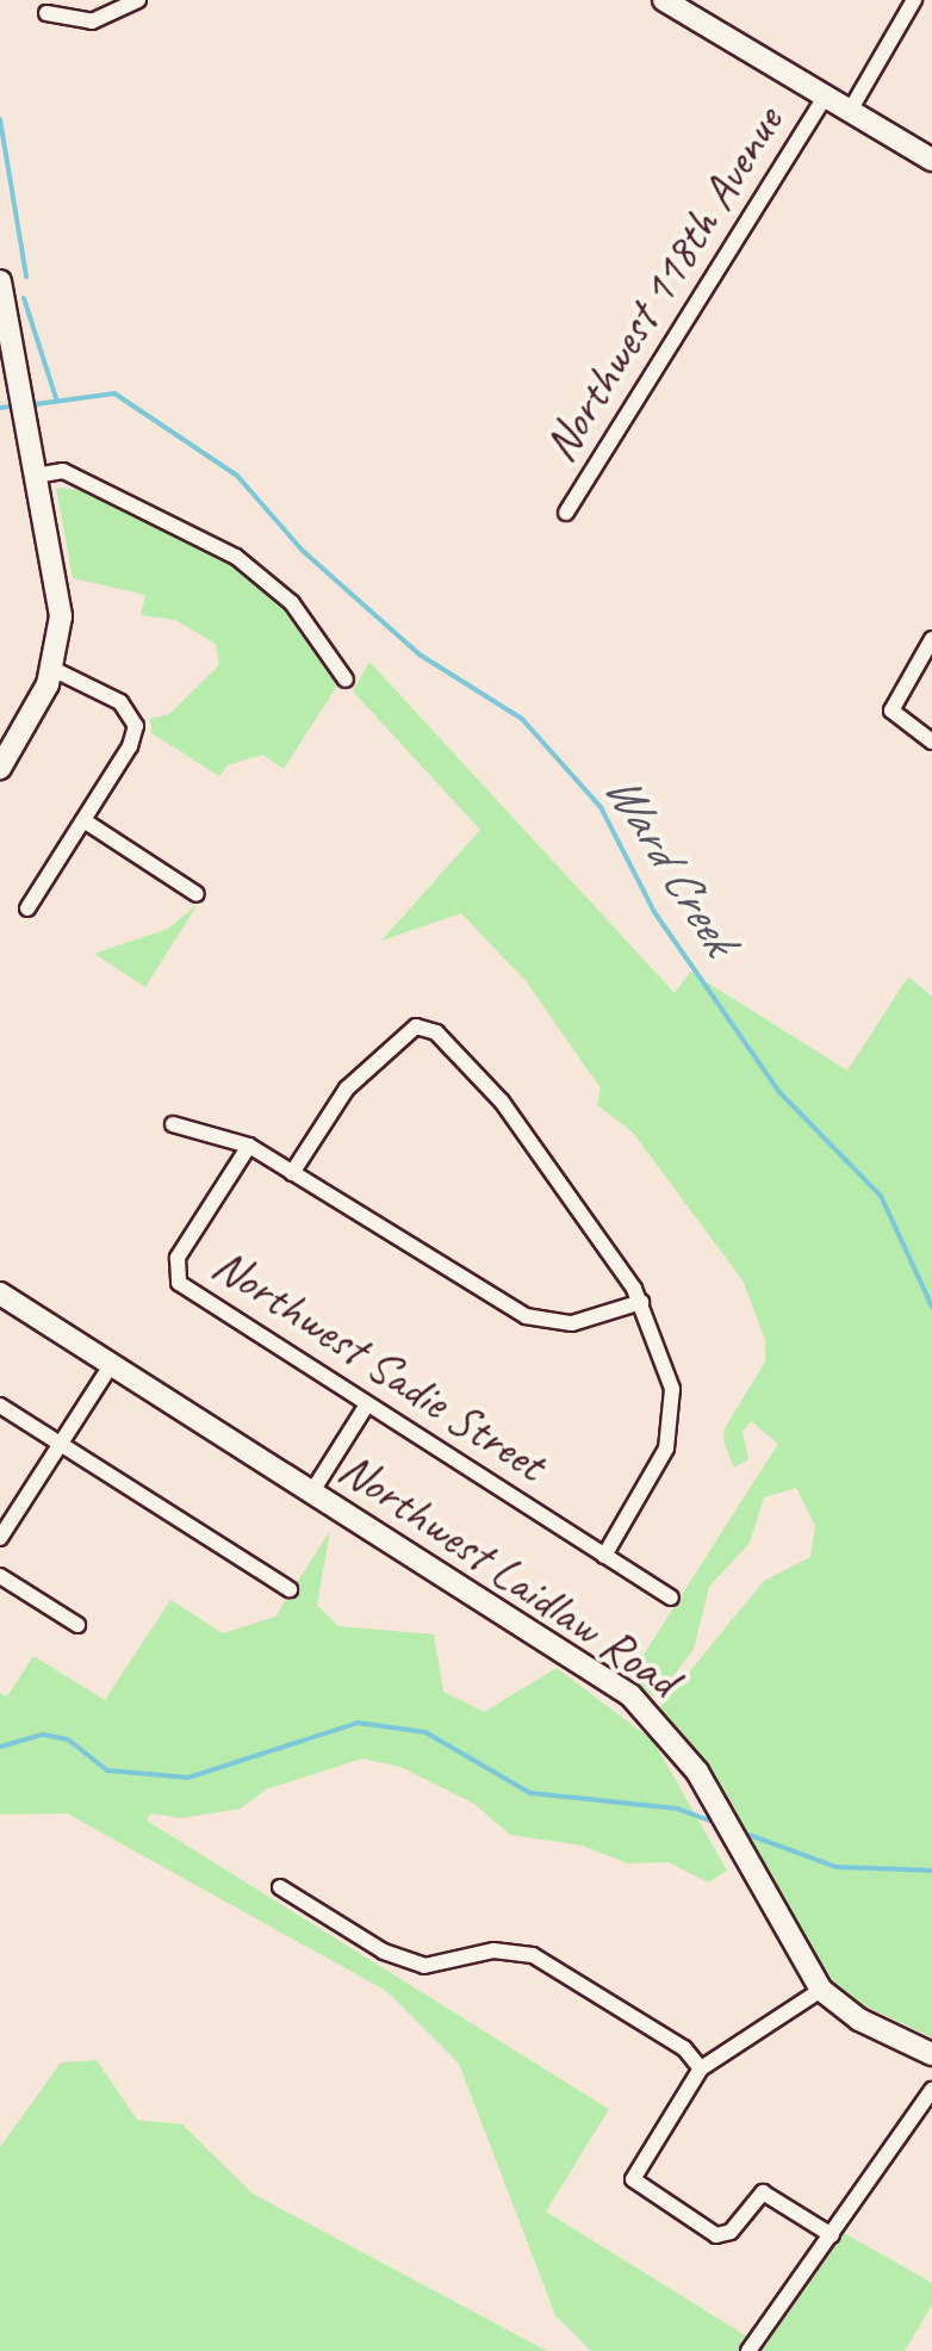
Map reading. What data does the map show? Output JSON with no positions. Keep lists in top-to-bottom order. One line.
{"streets":{"street":["Northwest 118th Avenue","Northwest Sadie Street","Northwest Laidlaw Road"]},"water":["Ward Creek"]}
